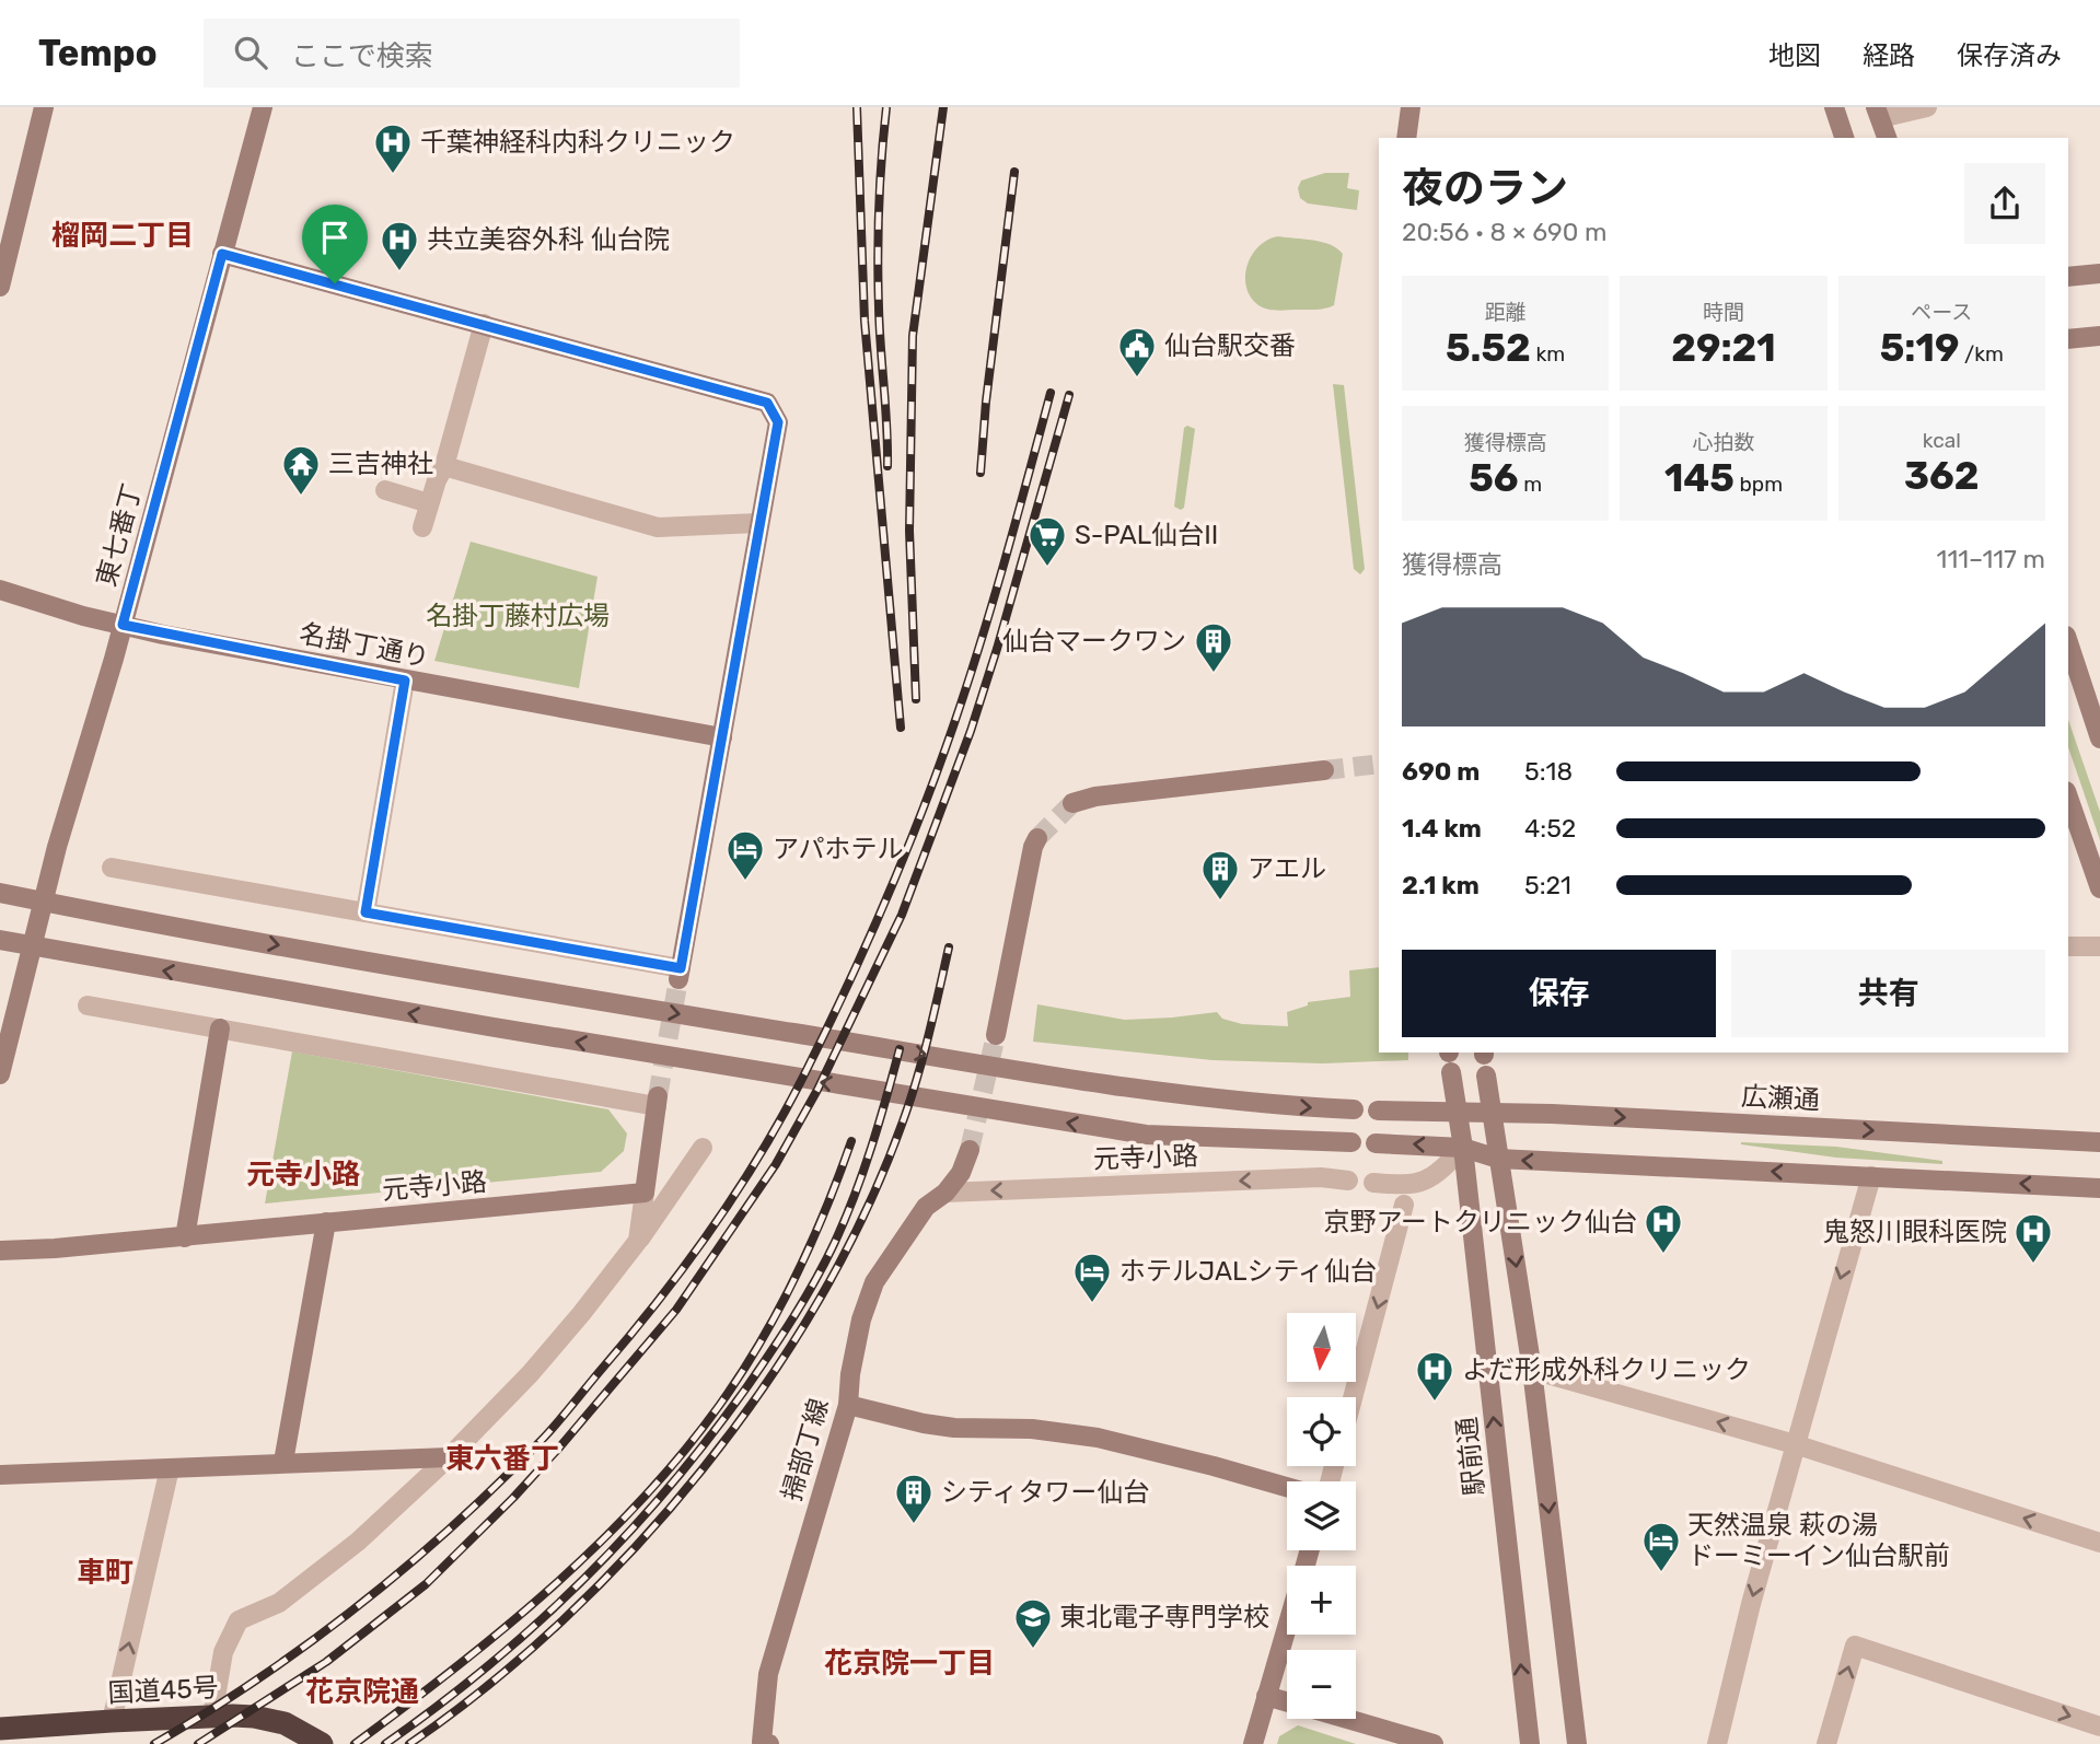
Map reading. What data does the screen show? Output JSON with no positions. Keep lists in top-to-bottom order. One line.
{"streets":{"highway":["国道45号"],"street":["東七番丁","名掛丁通り","広瀬通","元寺小路","掃部丁線","駅前通"]},"crossings":[["東七番丁","名掛丁通り"],["広瀬通","駅前通"],["元寺小路","掃部丁線"]],"districts":["榴岡二丁目","元寺小路","東六番丁","車町","花京院一丁目","花京院通"],"parks":["名掛丁藤村広場"],"places":{"hospital":["千葉神経科内科クリニック","共立美容外科 仙台院","京野アートクリニック仙台","鬼怒川眼科医院","よだ形成外科クリニック"],"public building":["仙台駅交番"],"temple":["三吉神社"],"supermarket":["S-PAL仙台II"],"building":["仙台マークワン","アエル","シティタワー仙台"],"hotel":["アパホテル","ホテルJALシティ仙台","天然温泉 萩の湯 ドーミーイン仙台駅前"],"school or university":["東北電子専門学校"]},"north":"bottom","page":{"header":"Tempo","search":"ここで検索","nav":["地図","経路","保存済み"],"heading":["夜のラン","20:56 · 8 × 690 m"],"stats":[["距離","5.52 km"],["時間","29:21"],["ペース","5:19 /km"],["獲得標高","56 m"],["心拍数","145 bpm"],["kcal","362"]],"chart":["獲得標高","111–117 m"],"list":[{"name":"690 m","note":"5:18"},{"name":"1.4 km","note":"4:52"},{"name":"2.1 km","note":"5:21"}],"buttons":["保存","共有"],"map_buttons":["+","−"]}}
